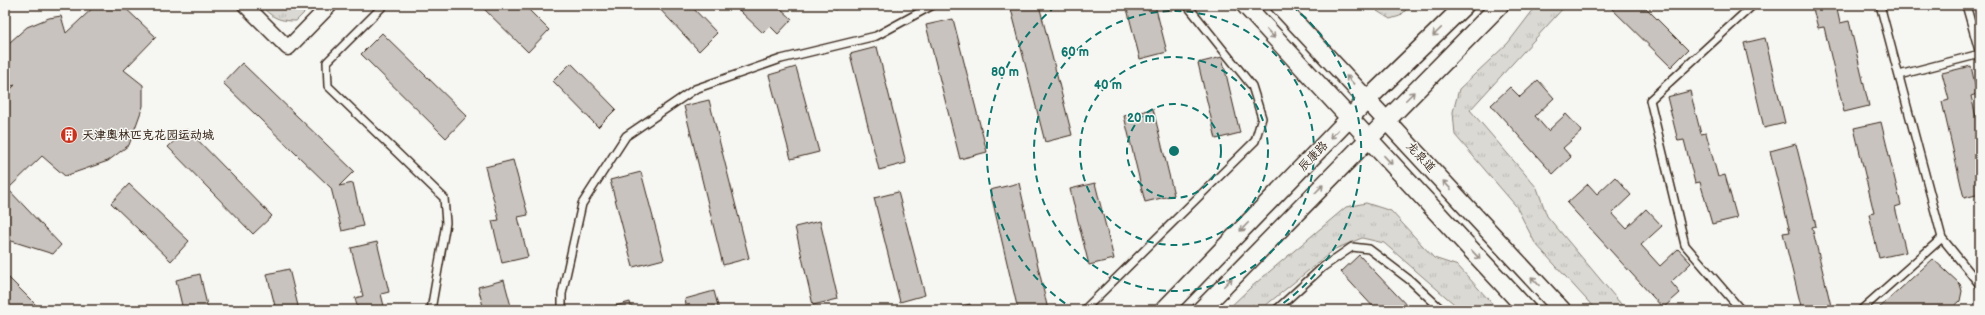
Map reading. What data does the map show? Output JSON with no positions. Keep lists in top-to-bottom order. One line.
{"streets":{"street":["辰康路","龙泉道"]},"crossings":[["辰康路","龙泉道"]],"places":{"building":["天津奥林匹克花园运动城"]},"rings":["60 m","80 m","40 m","20 m"]}
